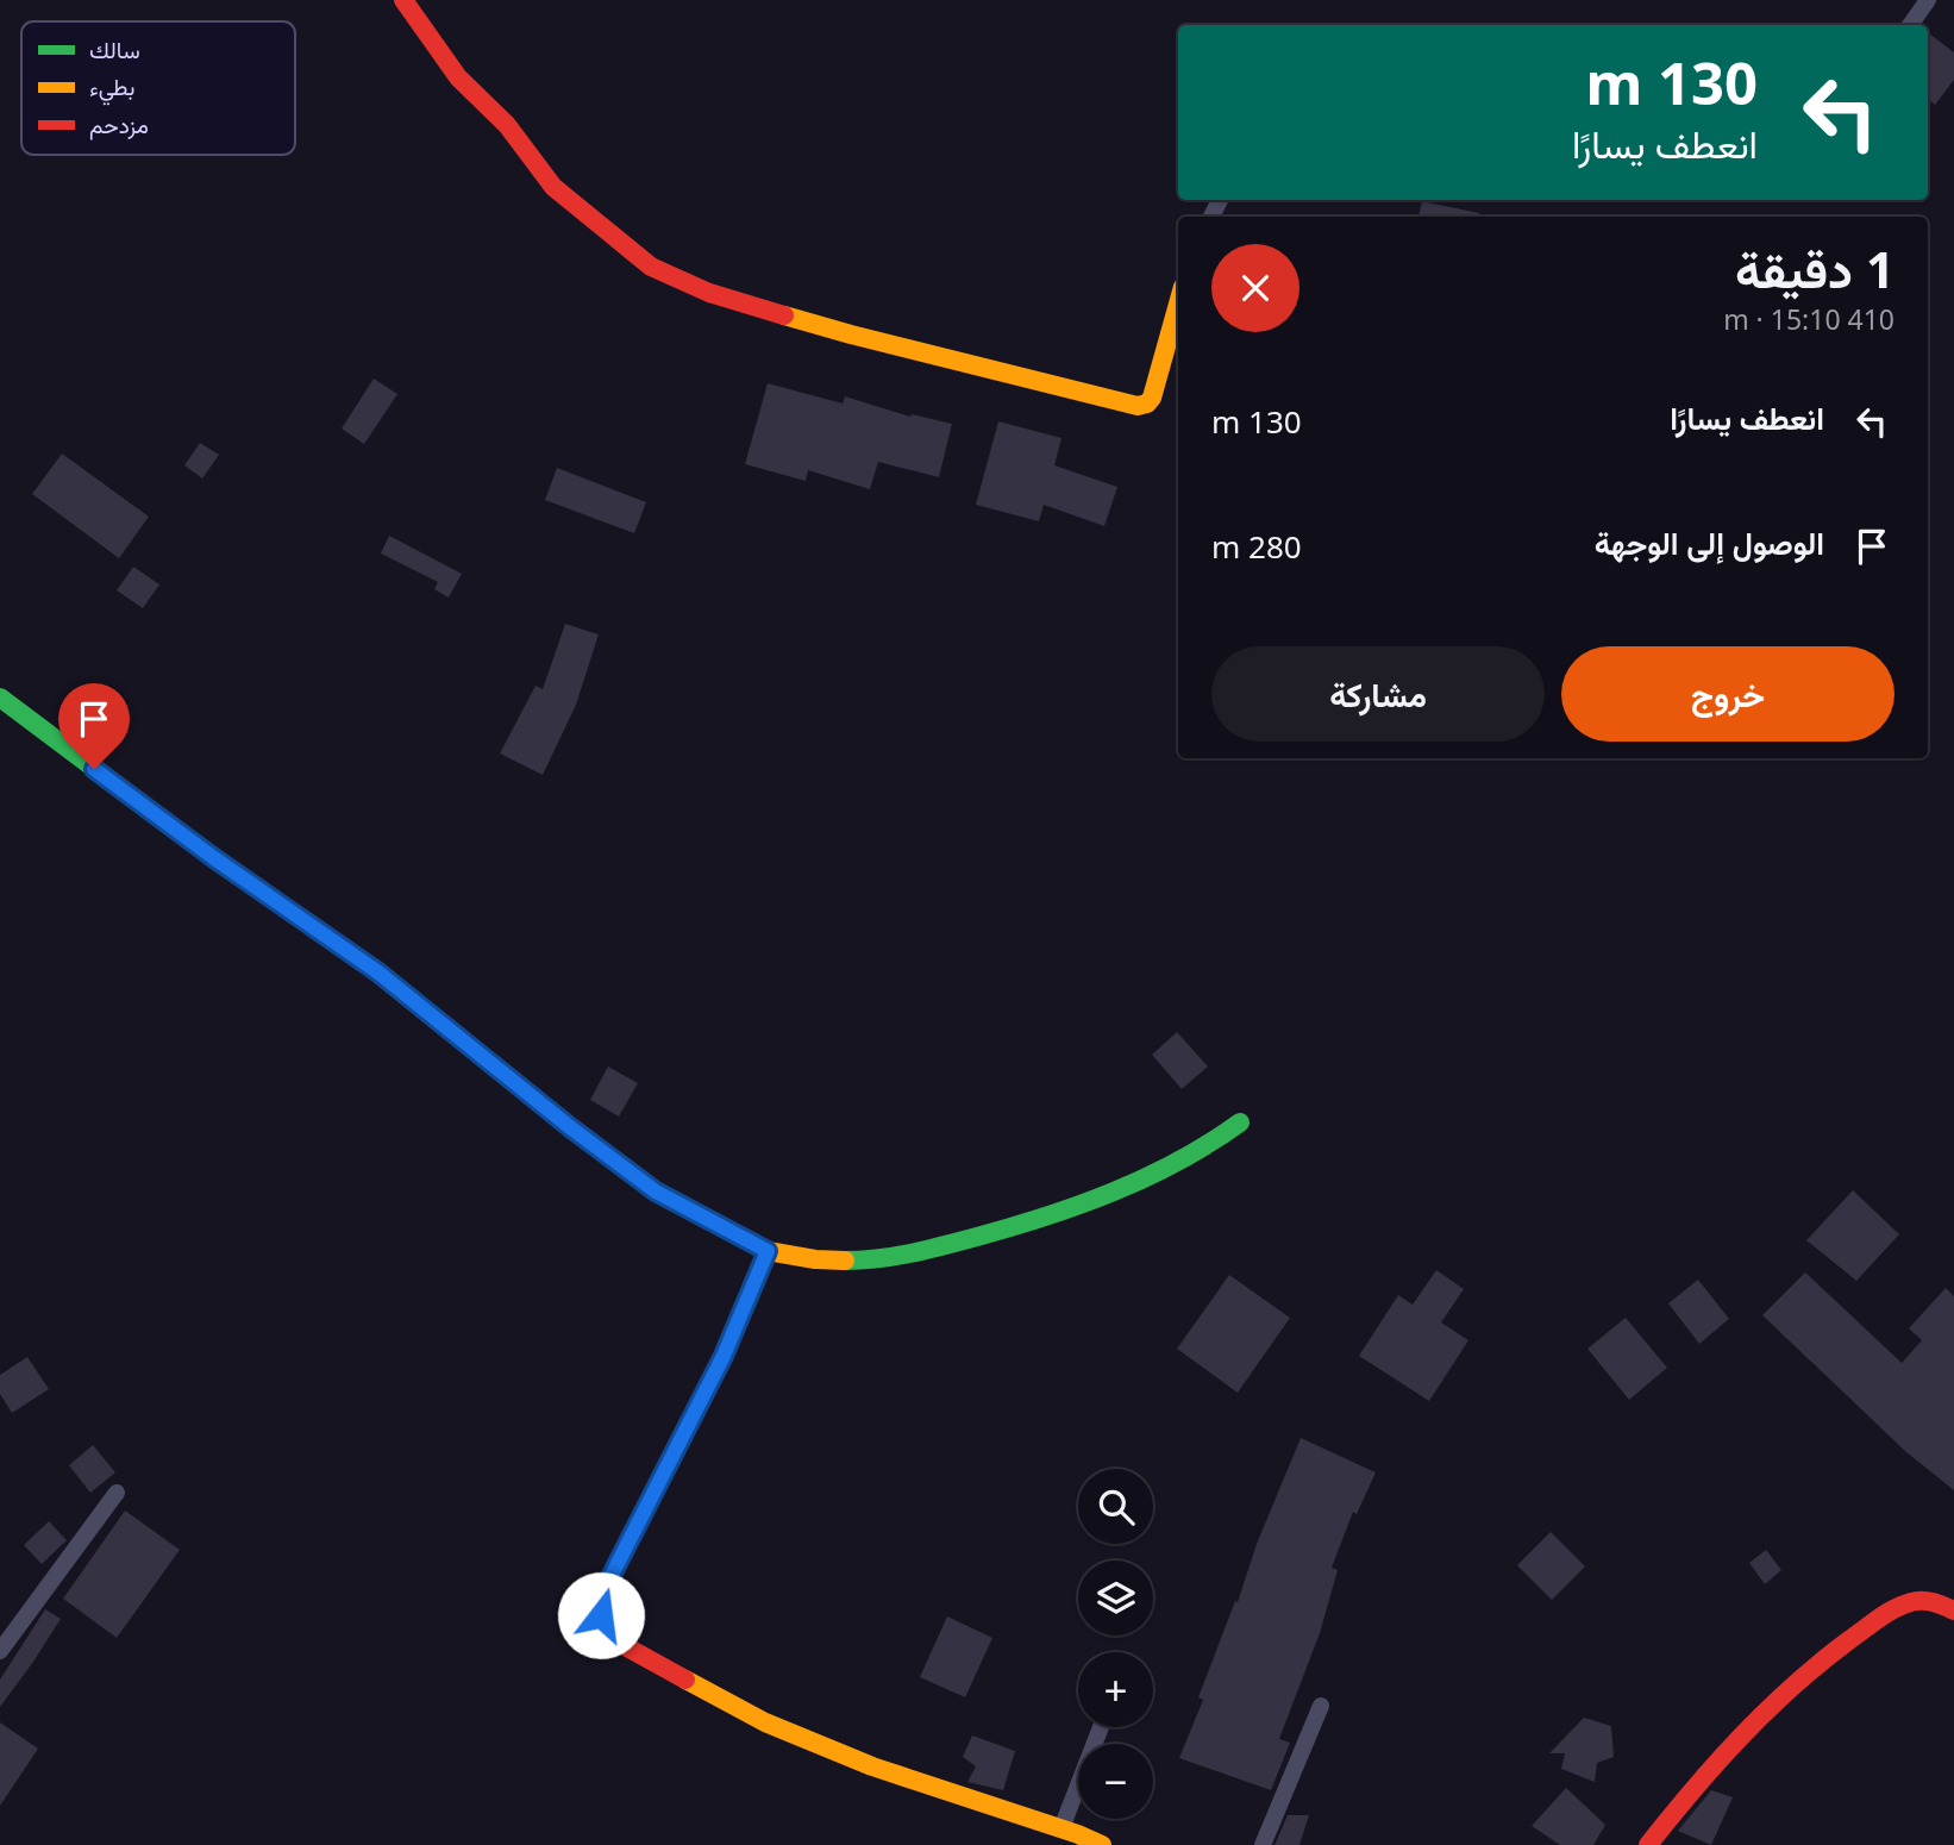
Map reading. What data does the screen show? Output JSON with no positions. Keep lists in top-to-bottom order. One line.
{"legend":["سالك","بطيء","مزدحم"],"page":{"turn":["130 m","انعطف يسارًا"],"heading":["1 دقيقة","410 m · 15:10"],"list":[{"name":"انعطف يسارًا","value":"130 m"},{"name":"الوصول إلى الوجهة","value":"280 m"}],"buttons":["خروج","مشاركة"],"map_buttons":["+","−"]}}
